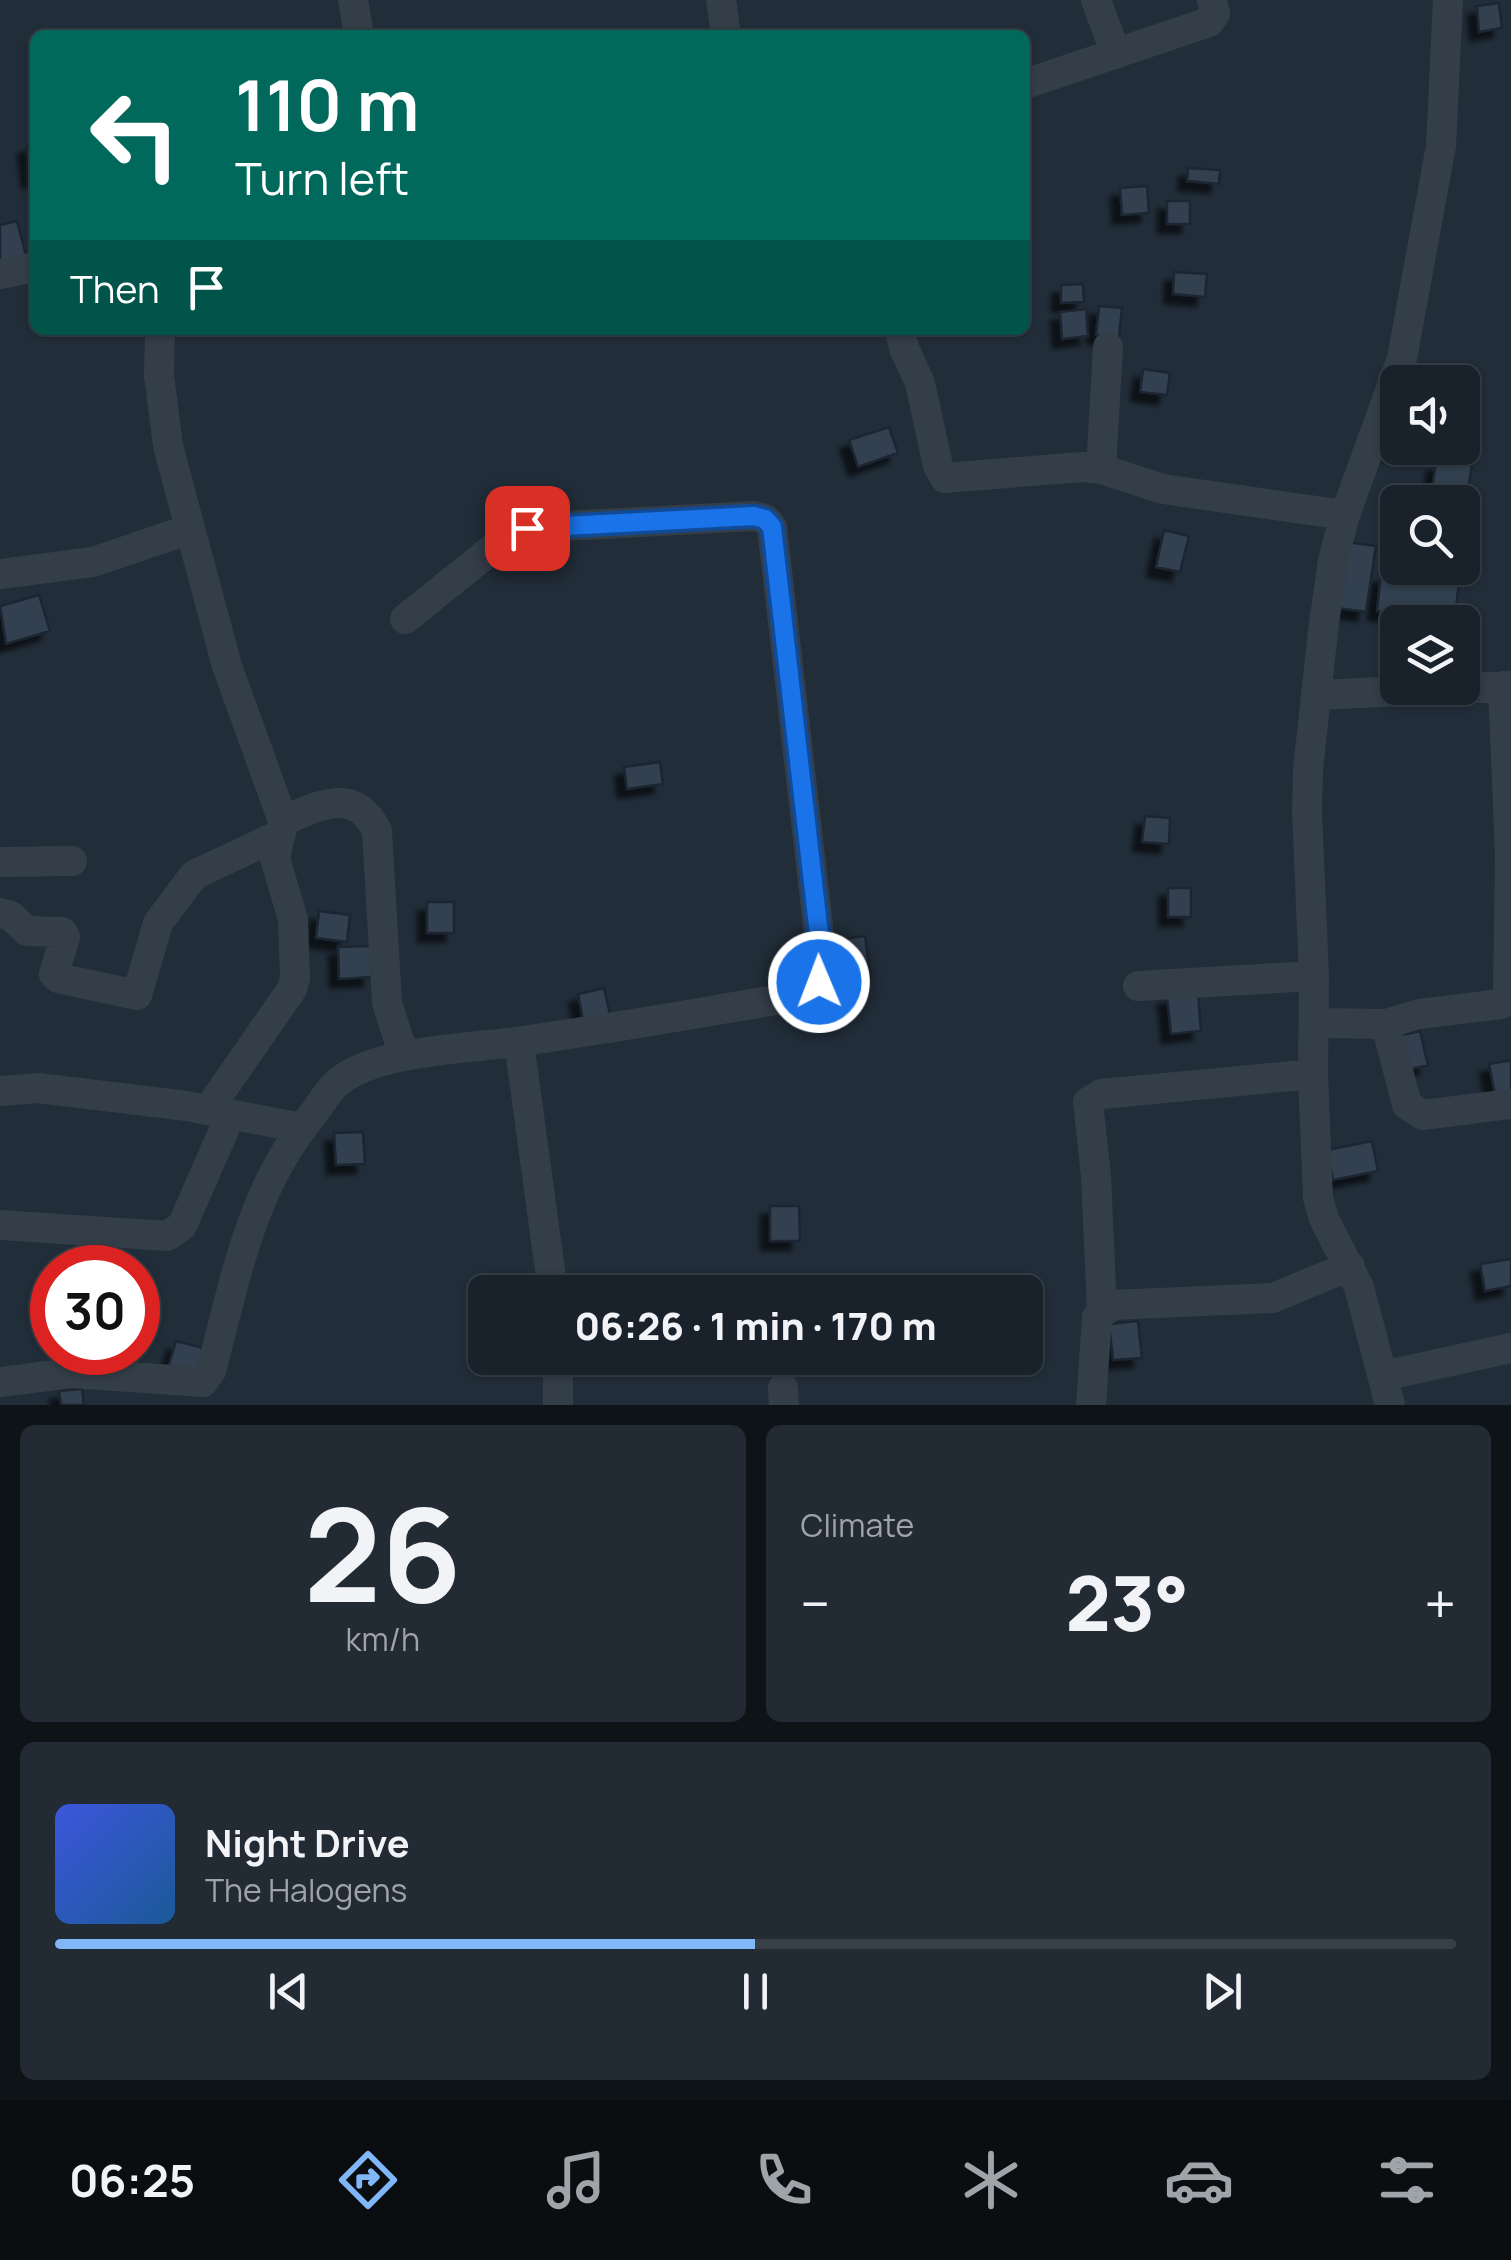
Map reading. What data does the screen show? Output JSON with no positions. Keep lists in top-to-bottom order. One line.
{"page":{"turn":["110 m","Turn left"],"then":"Then","limit":"30","trip":"06:26 · 1 min · 170 m","tile":[["26","km/h"],"Climate"],"heat":["−","23°","+"],"song":["Night Drive","The Halogens"],"tabs":"06:25"}}
